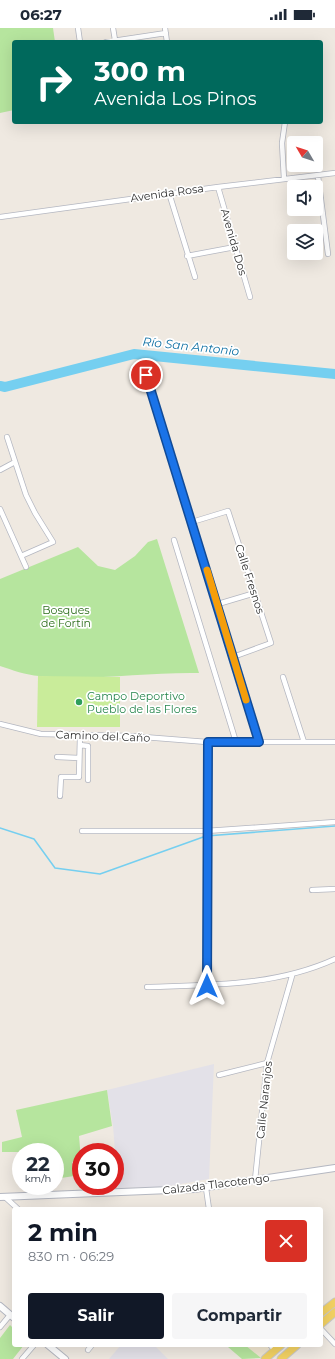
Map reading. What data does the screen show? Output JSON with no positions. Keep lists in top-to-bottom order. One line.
{"streets":{"street":["Avenida Rosa","Avenida Dos","Calle Fresnos","Camino del Caño","Calle Naranjos","Calzada Tlacotengo"]},"crossings":[["Avenida Rosa","Avenida Dos"],["Calle Naranjos","Calzada Tlacotengo"]],"water":["Río San Antonio"],"parks":["Bosques de Fortín"],"places":["Campo Deportivo Pueblo de las Flores"],"north":"top left","page":{"status":"06:27","turn":["300 m","Avenida Los Pinos"],"speed":"22 km/h","limit":"30","heading":["2 min","830 m · 06:29"],"buttons":["Salir","Compartir"]}}
